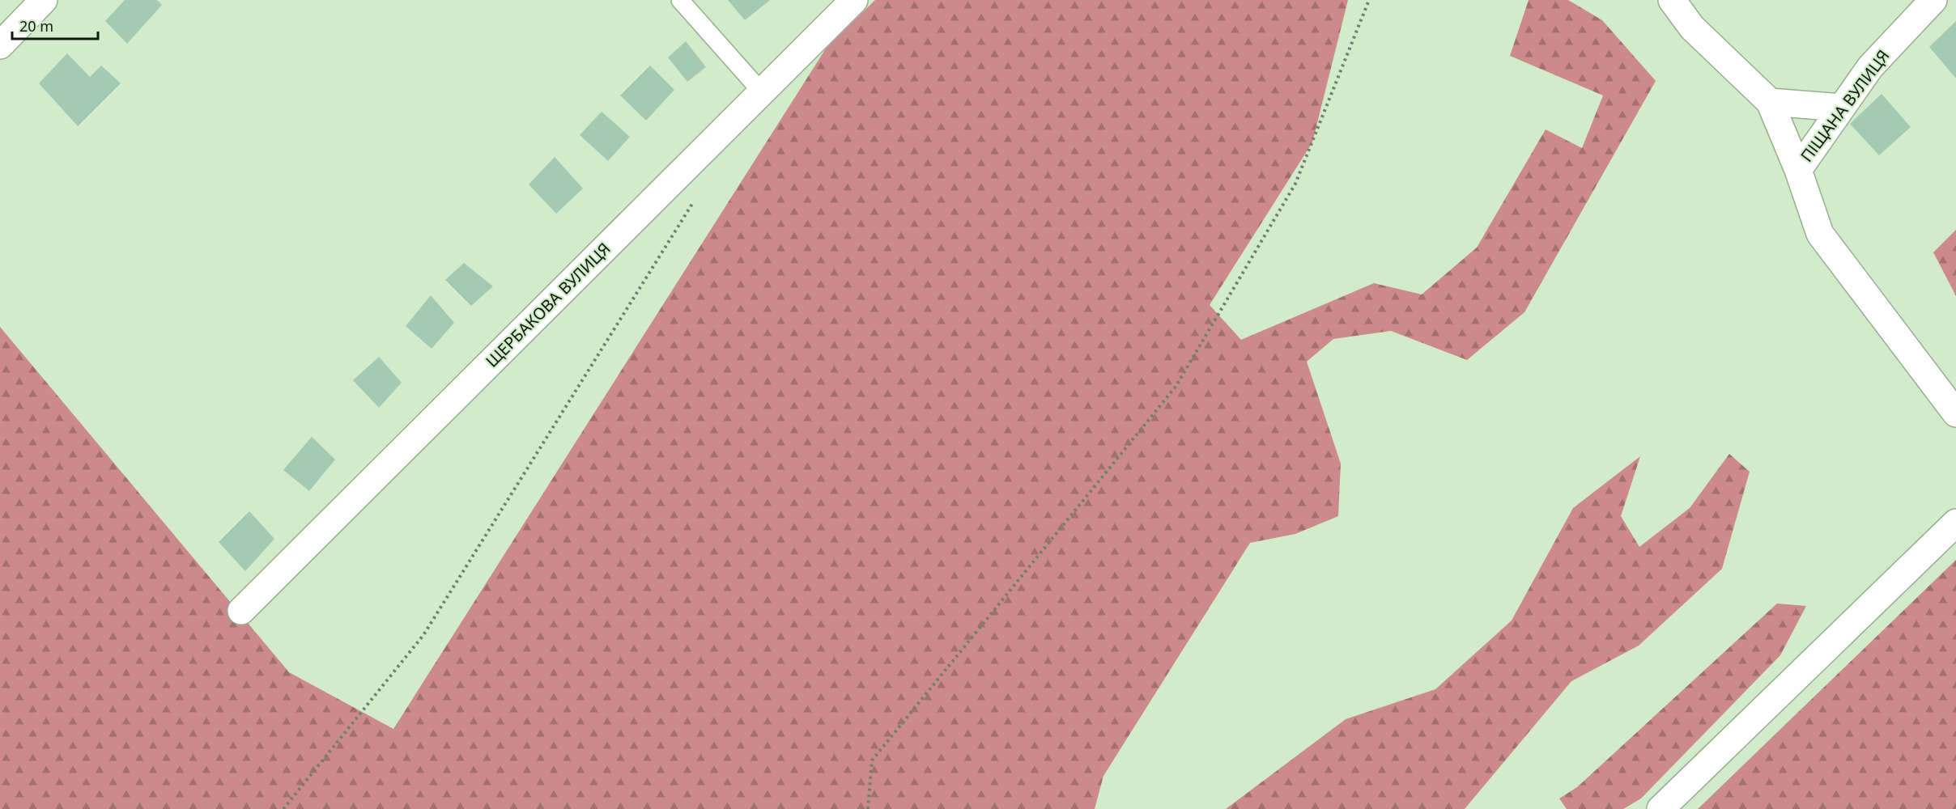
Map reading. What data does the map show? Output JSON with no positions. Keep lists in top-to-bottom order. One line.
{"streets":{"street":["ПІЩАНА ВУЛИЦЯ","ЩЕРБАКОВА ВУЛИЦЯ"]},"scale_bar":"20 m"}
